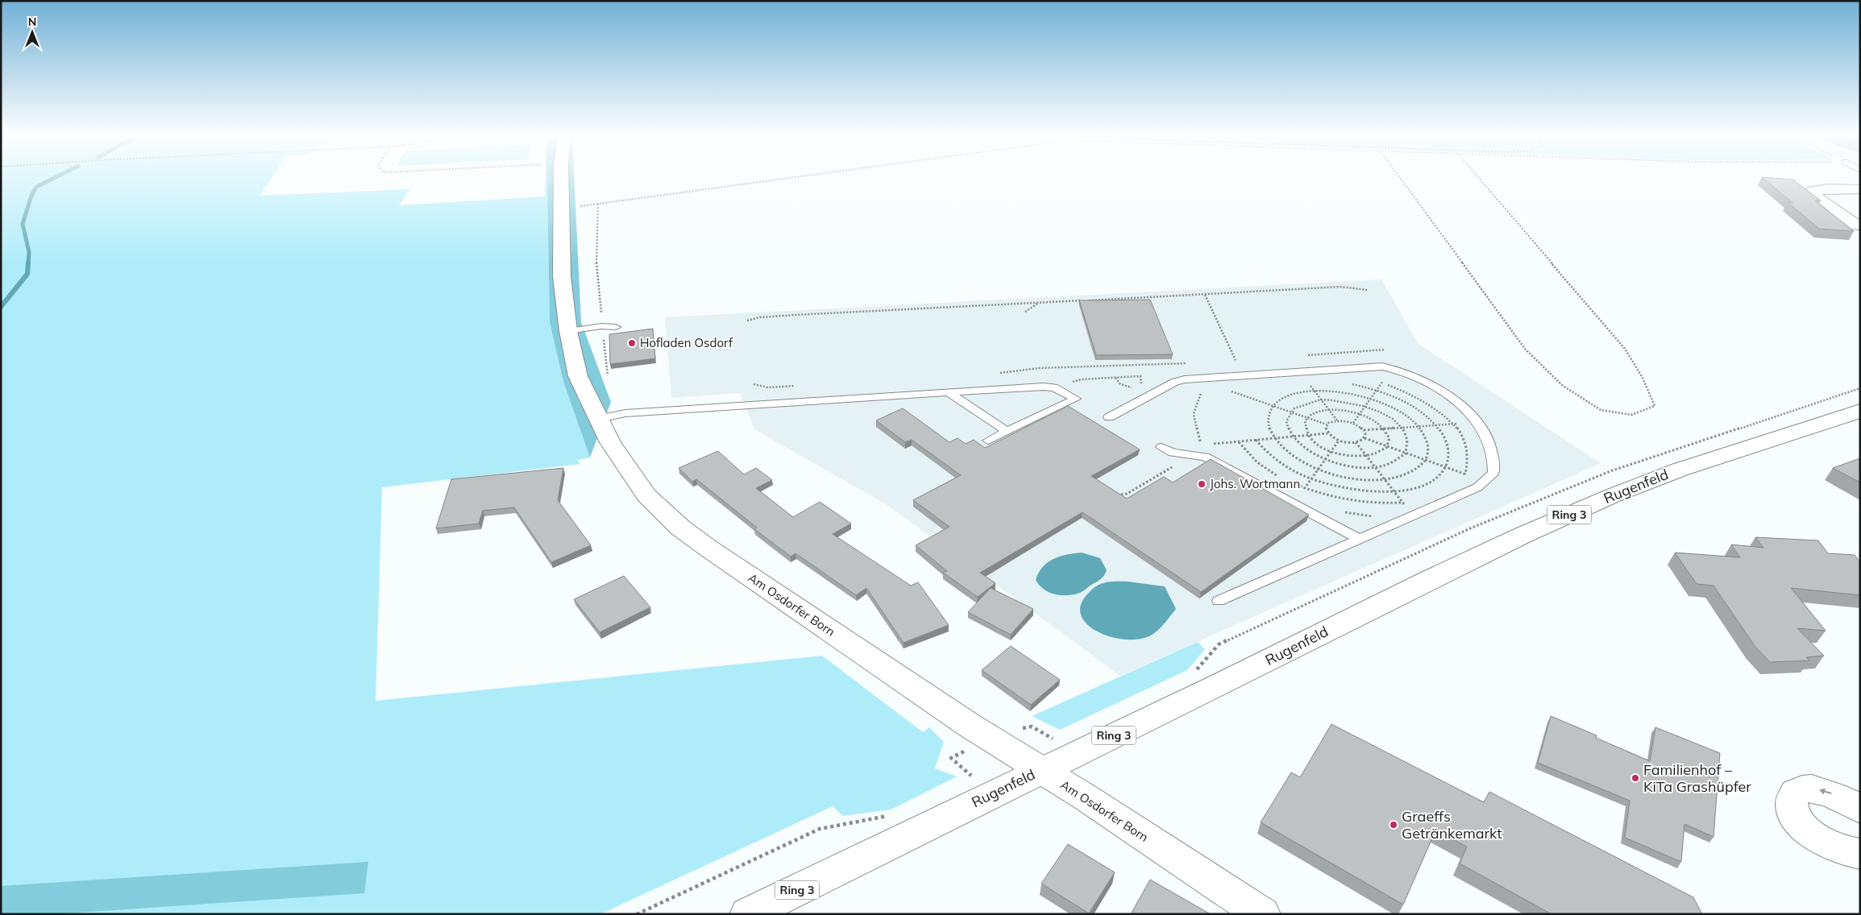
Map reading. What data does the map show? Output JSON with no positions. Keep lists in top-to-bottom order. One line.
{"streets":{"street":["Rugenfeld","Ring 3","Am Osdorfer Born"]},"crossings":[["Rugenfeld","Am Osdorfer Born"]],"places":["Hofladen Osdorf","Johs. Wortmann","Familienhof – KiTa Grashüpfer","Graeffs Getränkemarkt"],"north":"top"}
